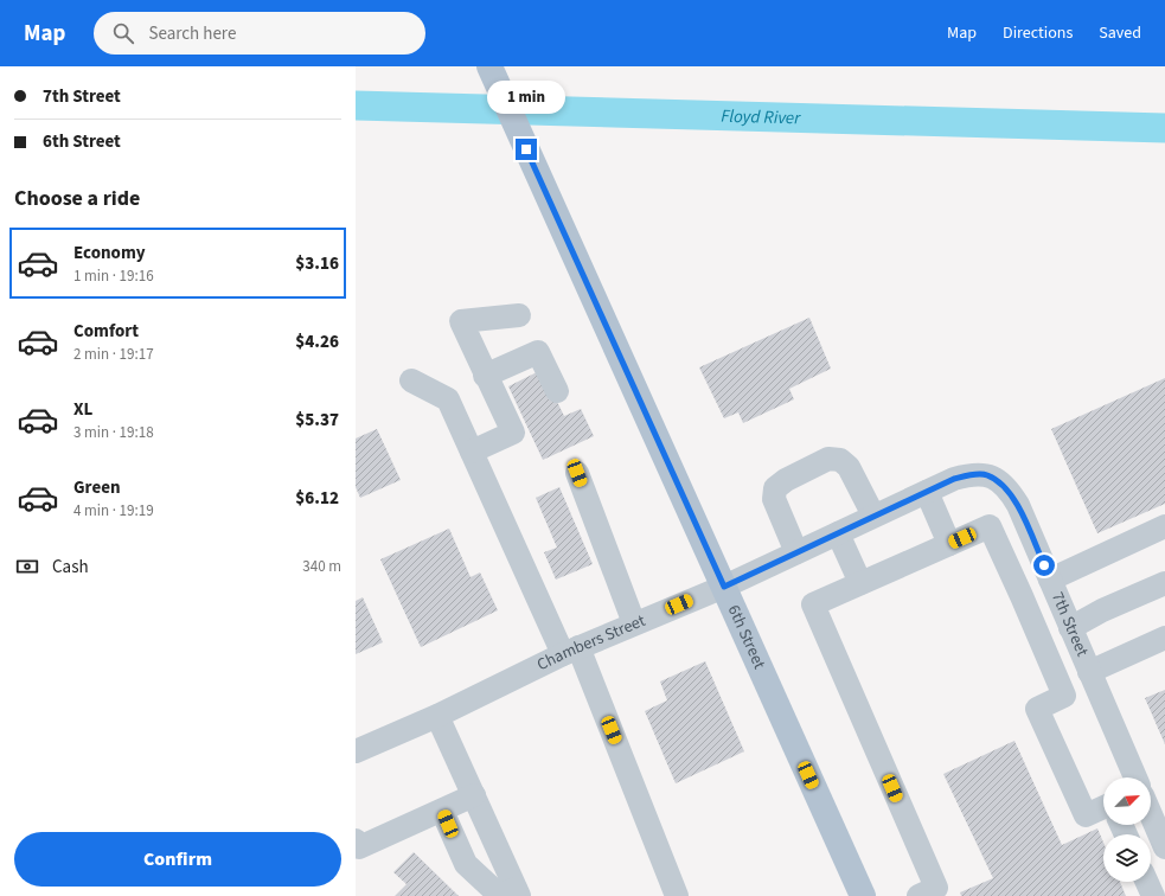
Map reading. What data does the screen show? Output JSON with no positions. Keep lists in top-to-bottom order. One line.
{"streets":{"main road":["6th Street"],"street":["7th Street","Chambers Street"]},"crossings":[["7th Street","Chambers Street"],["6th Street","Chambers Street"]],"water":["Floyd River"],"north":"top right","page":{"header":"Map","search":"Search here","nav":["Map","Directions","Saved"],"banner":["7th Street","6th Street"],"bubble":"1 min","heading":"Choose a ride","list":[{"name":"Economy","note":"1 min · 19:16","value":"$3.16"},{"name":"Comfort","note":"2 min · 19:17","value":"$4.26"},{"name":"XL","note":"3 min · 19:18","value":"$5.37"},{"name":"Green","note":"4 min · 19:19","value":"$6.12"}],"pay":["Cash","340 m"],"buttons":"Confirm"}}
